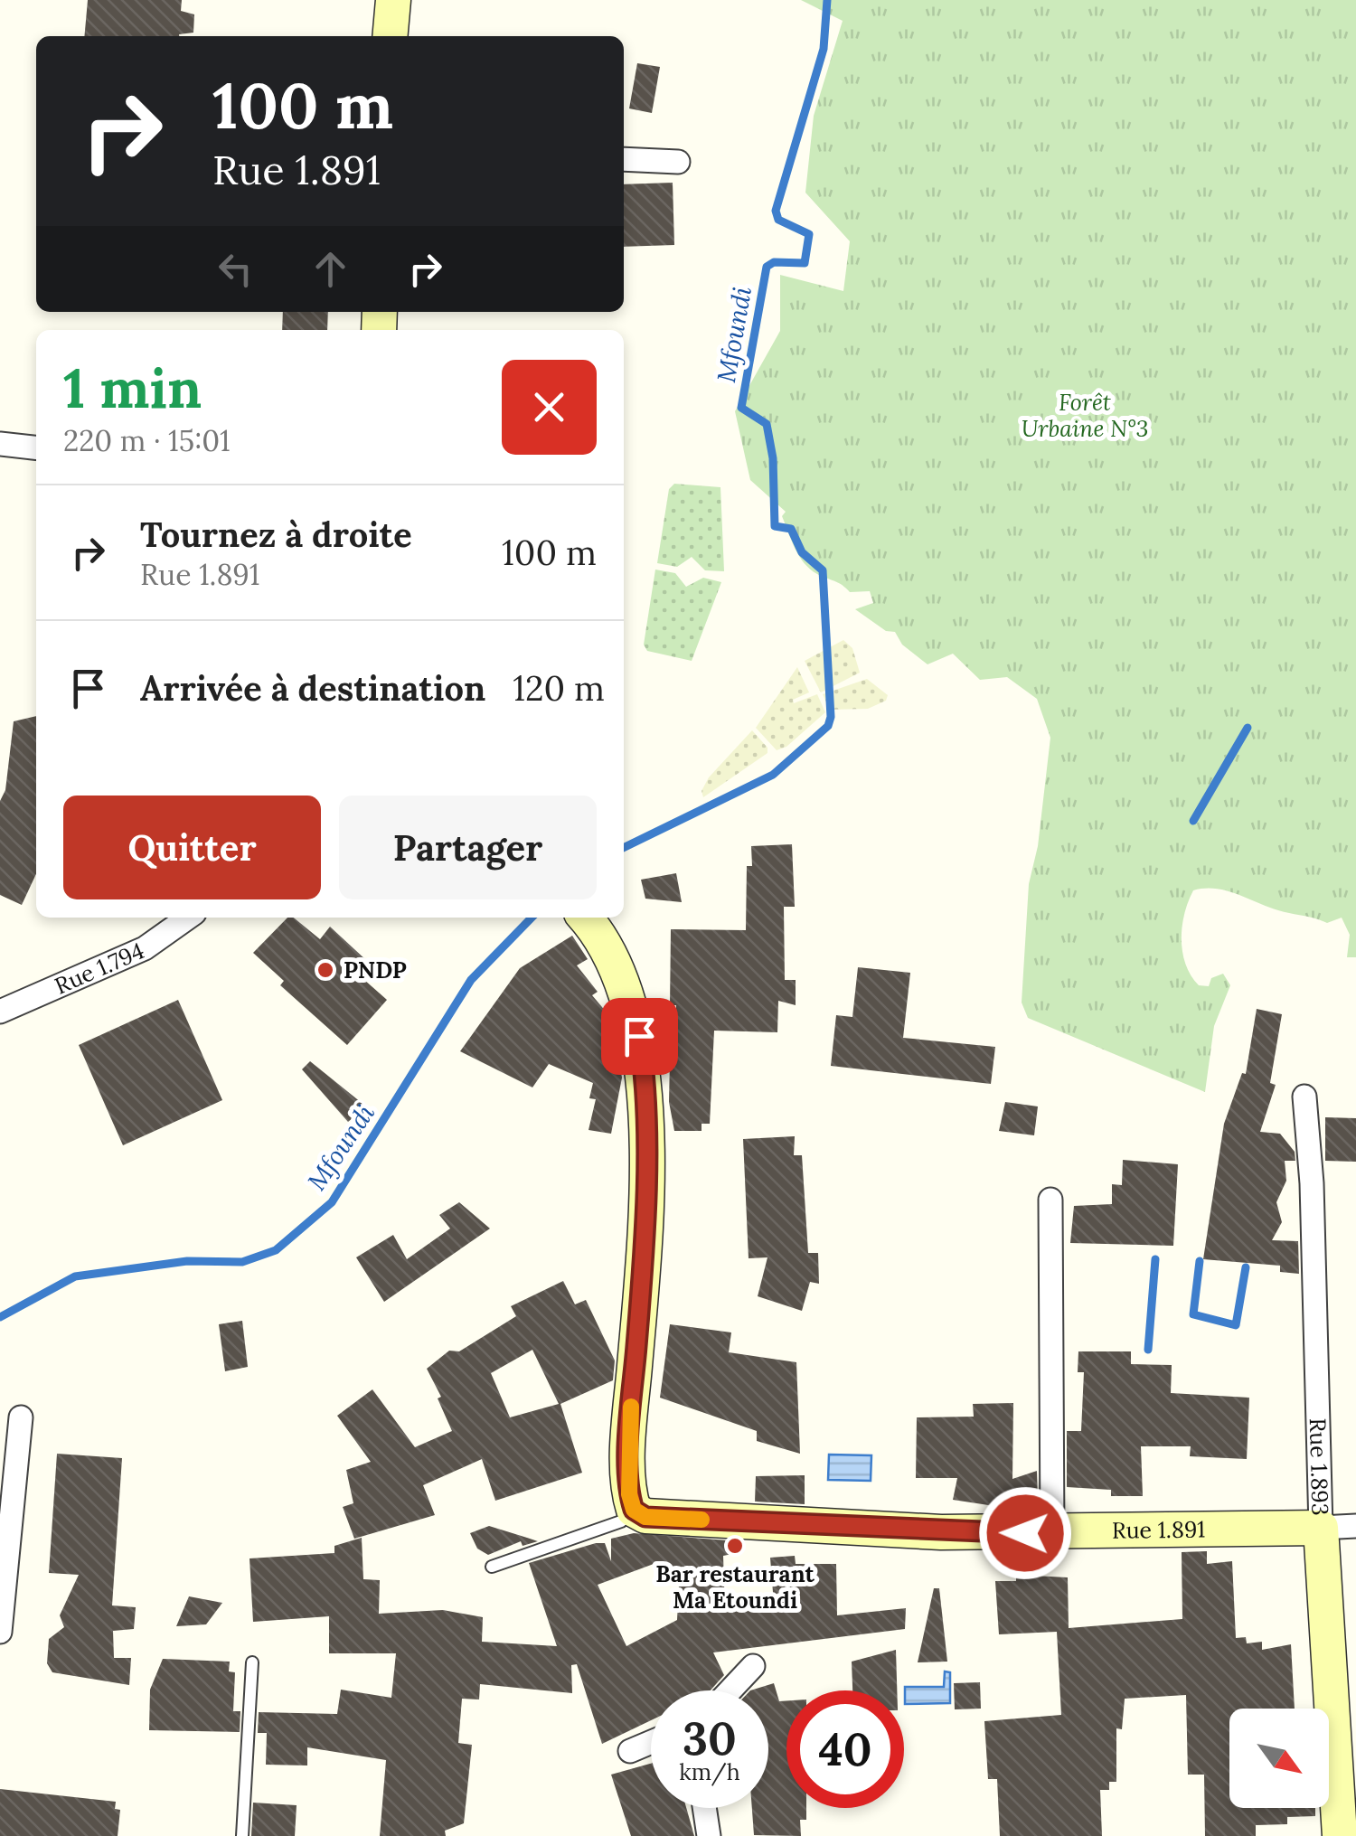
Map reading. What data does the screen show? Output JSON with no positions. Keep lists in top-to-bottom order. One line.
{"streets":{"street":["Rue 1.794","Rue 1.893","Rue 1.891"]},"crossings":[["Rue 1.893","Rue 1.891"]],"water":["Mfoundi"],"parks":["Forêt Urbaine N°3"],"places":["PNDP","Bar restaurant Ma Etoundi"],"north":"bottom right","page":{"turn":["100 m","Rue 1.891"],"heading":["1 min","220 m · 15:01"],"list":[{"name":"Tournez à droite","note":"Rue 1.891","value":"100 m"},{"name":"Arrivée à destination","value":"120 m"}],"buttons":["Quitter","Partager"],"speed":"30 km/h","limit":"40"}}
